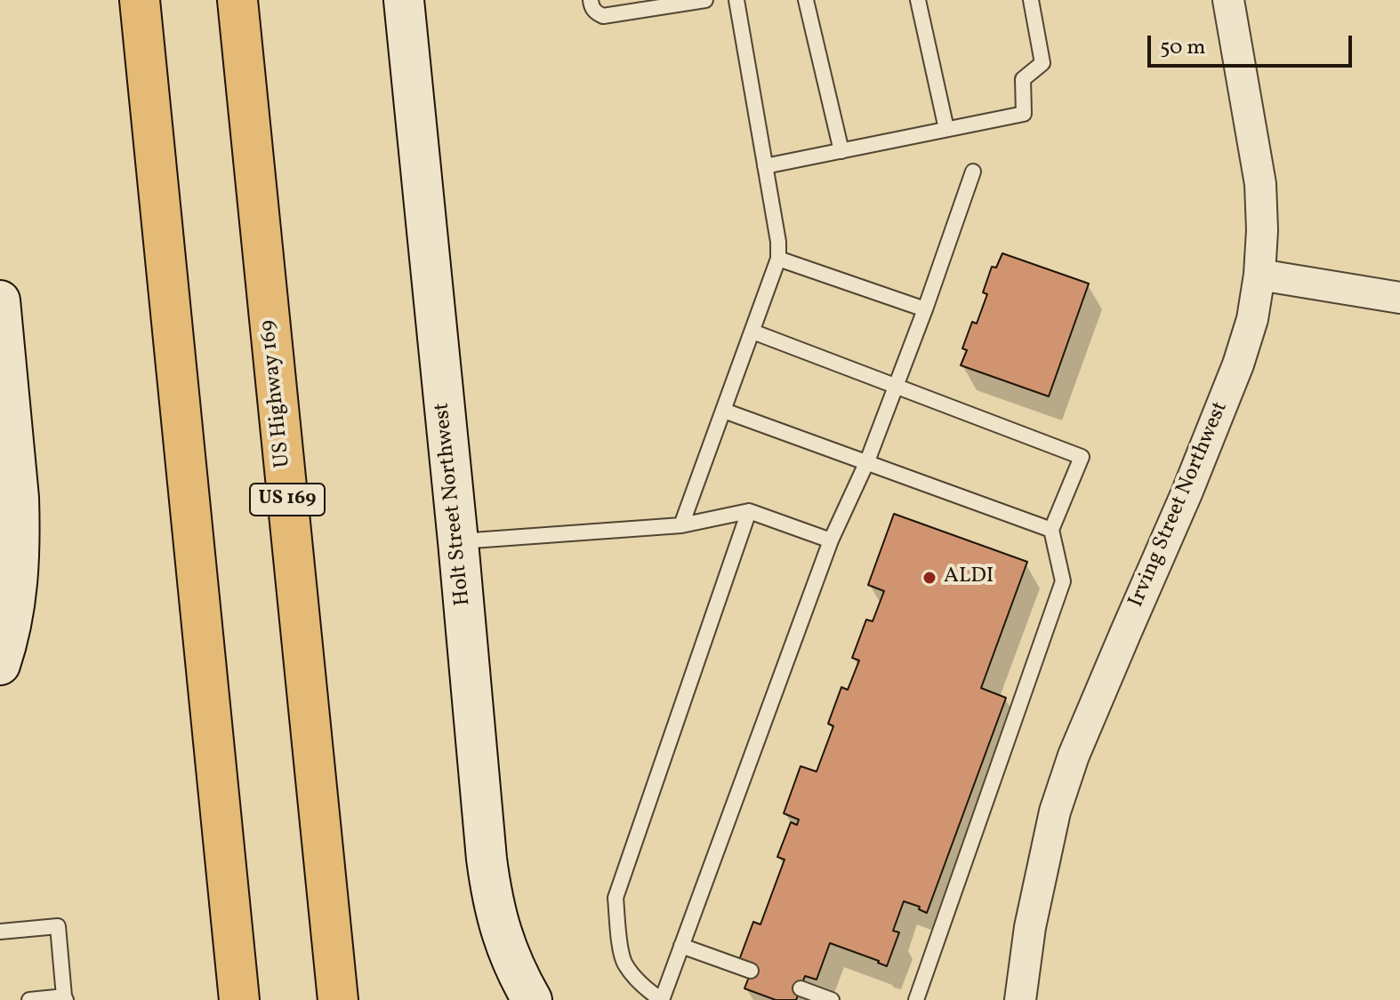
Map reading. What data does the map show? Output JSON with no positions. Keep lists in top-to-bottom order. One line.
{"streets":{"highway":["US Highway 169","US 169"],"street":["Holt Street Northwest","Irving Street Northwest"]},"places":["ALDI"],"scale_bar":"50 m"}
